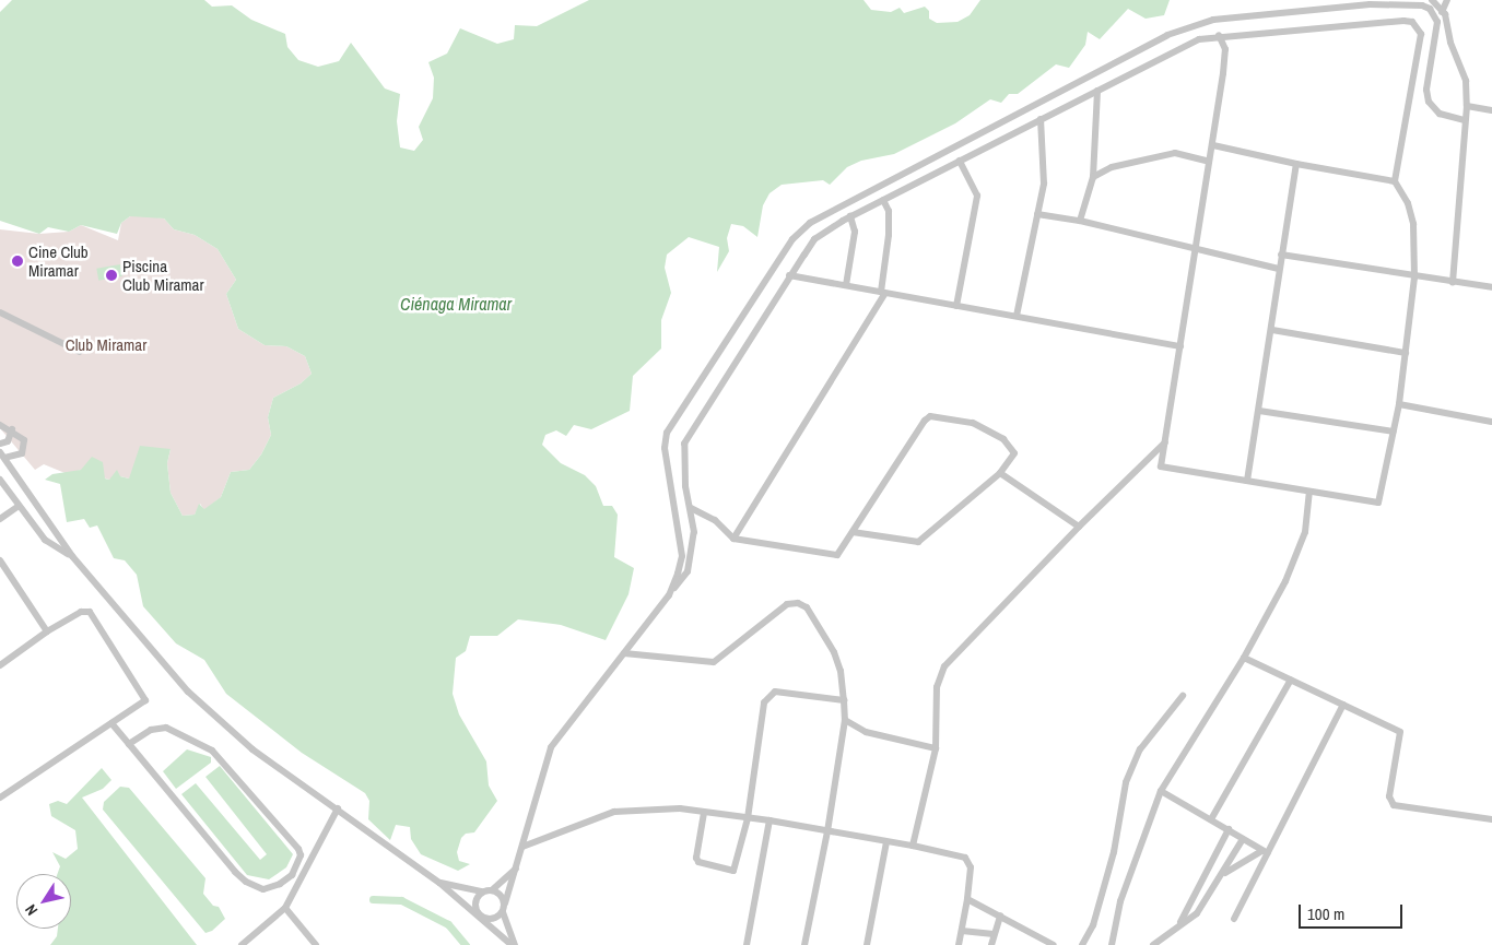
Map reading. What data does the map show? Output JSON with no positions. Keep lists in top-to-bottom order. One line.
{"water":["Ciénaga Miramar"],"parks":["Club Miramar"],"places":["Cine Club Miramar","Piscina Club Miramar"],"scale_bar":"100 m","north":"bottom left"}
